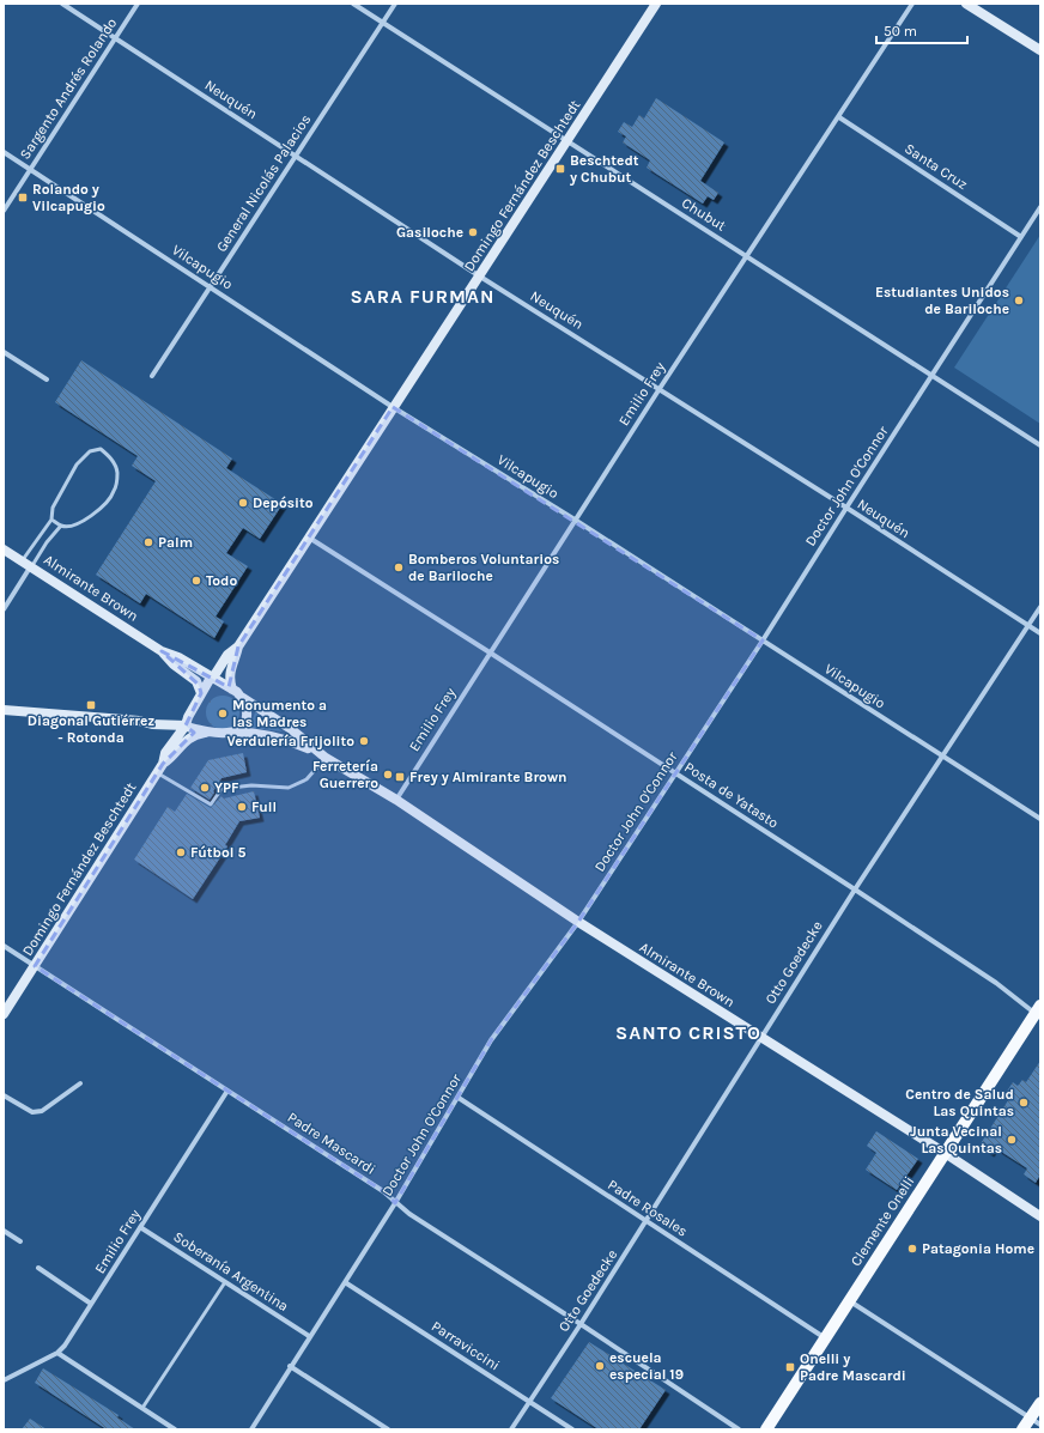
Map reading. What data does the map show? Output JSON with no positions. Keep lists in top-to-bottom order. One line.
{"streets":{"main road":["Clemente Onelli"],"street":["Sargento Andrés Rolando","Neuquén","Santa Cruz","General Nicolás Palacios","Domingo Fernández Beschtedt","Chubut","Vilcapugio","Emilio Frey","Doctor John O'Connor","Almirante Brown","Posta de Yatasto","Otto Goedecke","Padre Mascardi","Padre Rosales","Soberanía Argentina","Parraviccini"]},"crossings":[["Sargento Andrés Rolando","Neuquén"],["Sargento Andrés Rolando","Vilcapugio"],["Neuquén","General Nicolás Palacios"],["Neuquén","Domingo Fernández Beschtedt"],["Neuquén","Emilio Frey"],["Neuquén","Doctor John O'Connor"],["Neuquén","Otto Goedecke"],["Santa Cruz","Emilio Frey"],["Santa Cruz","Doctor John O'Connor"],["General Nicolás Palacios","Chubut"],["General Nicolás Palacios","Vilcapugio"],["Domingo Fernández Beschtedt","Chubut"],["Domingo Fernández Beschtedt","Vilcapugio"],["Domingo Fernández Beschtedt","Almirante Brown"],["Domingo Fernández Beschtedt","Posta de Yatasto"],["Domingo Fernández Beschtedt","Padre Mascardi"],["Chubut","Emilio Frey"],["Chubut","Doctor John O'Connor"],["Vilcapugio","Emilio Frey"],["Vilcapugio","Doctor John O'Connor"],["Vilcapugio","Otto Goedecke"],["Emilio Frey","Almirante Brown"],["Emilio Frey","Posta de Yatasto"],["Emilio Frey","Padre Mascardi"],["Emilio Frey","Soberanía Argentina"],["Doctor John O'Connor","Almirante Brown"],["Doctor John O'Connor","Posta de Yatasto"],["Doctor John O'Connor","Padre Mascardi"],["Doctor John O'Connor","Padre Rosales"],["Doctor John O'Connor","Soberanía Argentina"],["Doctor John O'Connor","Parraviccini"],["Almirante Brown","Otto Goedecke"],["Almirante Brown","Clemente Onelli"],["Posta de Yatasto","Otto Goedecke"],["Posta de Yatasto","Clemente Onelli"],["Otto Goedecke","Padre Mascardi"],["Otto Goedecke","Padre Rosales"],["Otto Goedecke","Parraviccini"],["Padre Rosales","Clemente Onelli"]],"districts":["SARA FURMAN","SANTO CRISTO"],"places":{"transit":["Beschtedt y Chubut","Rolando y Vilcapugio","Diagonal Gutiérrez - Rotonda","Frey y Almirante Brown","Onelli y Padre Mascardi"],"other":["Gasiloche","Estudiantes Unidos de Bariloche","Depósito","Palm","Bomberos Voluntarios de Bariloche","Todo","Monumento a las Madres","Verdulería Frijolito","Ferretería Guerrero","YPF","Full","Fútbol 5","Centro de Salud Las Quintas","Junta Vecinal Las Quintas","Patagonia Home","escuela especial 19"]},"scale_bar":"50 m"}
